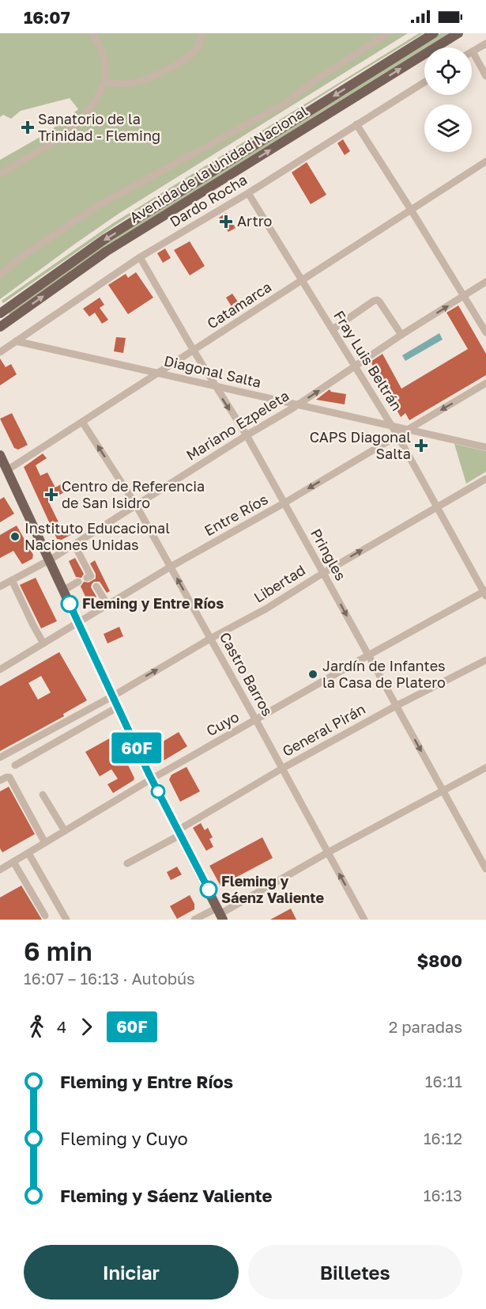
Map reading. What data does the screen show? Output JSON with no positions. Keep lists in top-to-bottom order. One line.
{"streets":{"main road":["Avenida de la Unidad Nacional"],"street":["Dardo Rocha","Catamarca","Fray Luis Beltrán","Diagonal Salta","Mariano Ezpeleta","Entre Ríos","Pringles","Libertad","Castro Barros","Cuyo","General Pirán"]},"crossings":[["Dardo Rocha","Fray Luis Beltrán"],["Dardo Rocha","Diagonal Salta"],["Dardo Rocha","Pringles"],["Catamarca","Fray Luis Beltrán"],["Catamarca","Diagonal Salta"],["Catamarca","Pringles"],["Catamarca","Castro Barros"],["Fray Luis Beltrán","Diagonal Salta"],["Fray Luis Beltrán","Mariano Ezpeleta"],["Fray Luis Beltrán","Entre Ríos"],["Fray Luis Beltrán","Libertad"],["Fray Luis Beltrán","Cuyo"],["Diagonal Salta","Mariano Ezpeleta"],["Diagonal Salta","Entre Ríos"],["Diagonal Salta","Pringles"],["Mariano Ezpeleta","Pringles"],["Mariano Ezpeleta","Castro Barros"],["Entre Ríos","Pringles"],["Entre Ríos","Castro Barros"],["Pringles","Libertad"],["Pringles","Cuyo"],["Pringles","General Pirán"],["Libertad","Castro Barros"],["Castro Barros","Cuyo"],["Castro Barros","General Pirán"]],"one_way":["Entre Ríos","Pringles","Libertad","Castro Barros"],"places":{"health":["Sanatorio de la Trinidad - Fleming","Artro","CAPS Diagonal Salta","Centro de Referencia de San Isidro"],"other":["Instituto Educacional Naciones Unidas","Fleming y Entre Ríos","Jardín de Infantes la Casa de Platero","Fleming y Sáenz Valiente"]},"lines":["bus line 60F"],"page":{"status":"16:07","on_map":"60F","heading":["6 min","16:07 – 16:13 · Autobús","$800"],"legs":["4","60F","2 paradas"],"list":[{"name":"Fleming y Entre Ríos","value":"16:11"},{"name":"Fleming y Cuyo","value":"16:12"},{"name":"Fleming y Sáenz Valiente","value":"16:13"}],"buttons":["Iniciar","Billetes"]}}
